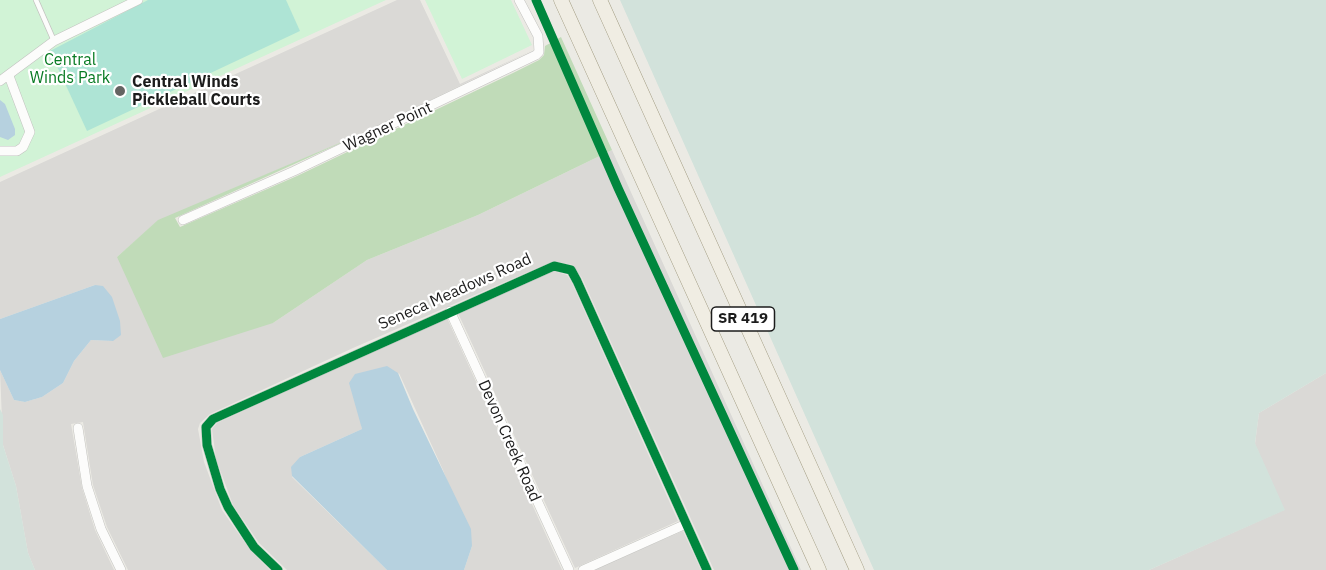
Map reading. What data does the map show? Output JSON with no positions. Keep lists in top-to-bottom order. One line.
{"streets":{"main road":["SR 419"],"street":["Wagner Point","Seneca Meadows Road","Devon Creek Road"]},"crossings":[["Seneca Meadows Road","Devon Creek Road"]],"parks":["Central Winds Park"],"places":["Central Winds Pickleball Courts"]}
